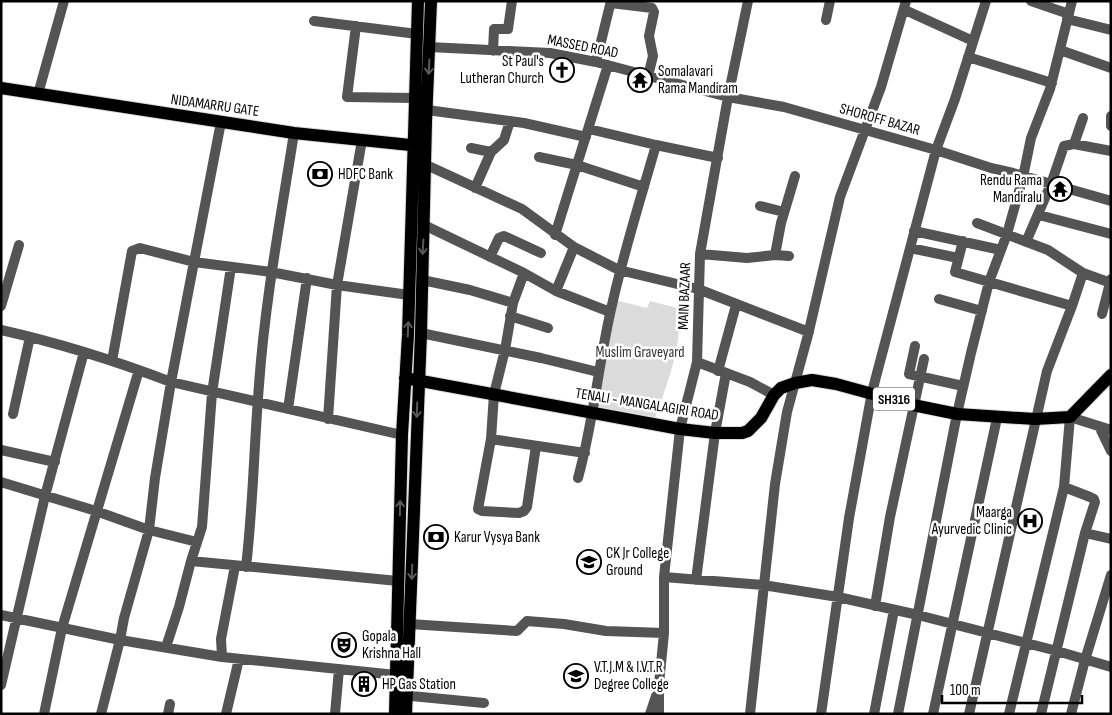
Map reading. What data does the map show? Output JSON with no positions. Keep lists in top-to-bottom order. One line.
{"streets":{"main road":["NIDAMARRU GATE","SH316","TENALI - MANGALAGIRI ROAD"],"street":["MASSED ROAD","SHOROFF BAZAR","MAIN BAZAAR"]},"crossings":[["MASSED ROAD","SHOROFF BAZAR"],["MASSED ROAD","MAIN BAZAAR"],["SHOROFF BAZAR","MAIN BAZAAR"],["MAIN BAZAAR","TENALI - MANGALAGIRI ROAD"],["SH316","TENALI - MANGALAGIRI ROAD"]],"parks":["Muslim Graveyard"],"places":{"church":["St Paul's Lutheran Church"],"temple":["Somalavari Rama Mandiram","Rendu Rama Mandiralu"],"bank":["HDFC Bank","Karur Vysya Bank"],"hospital":["Maarga Ayurvedic Clinic"],"school or university":["CK Jr College Ground","V.T.J.M & I.V.T.R Degree College"],"theatre":["Gopala Krishna Hall"],"building":["HP Gas Station"]},"scale_bar":"100 m"}
